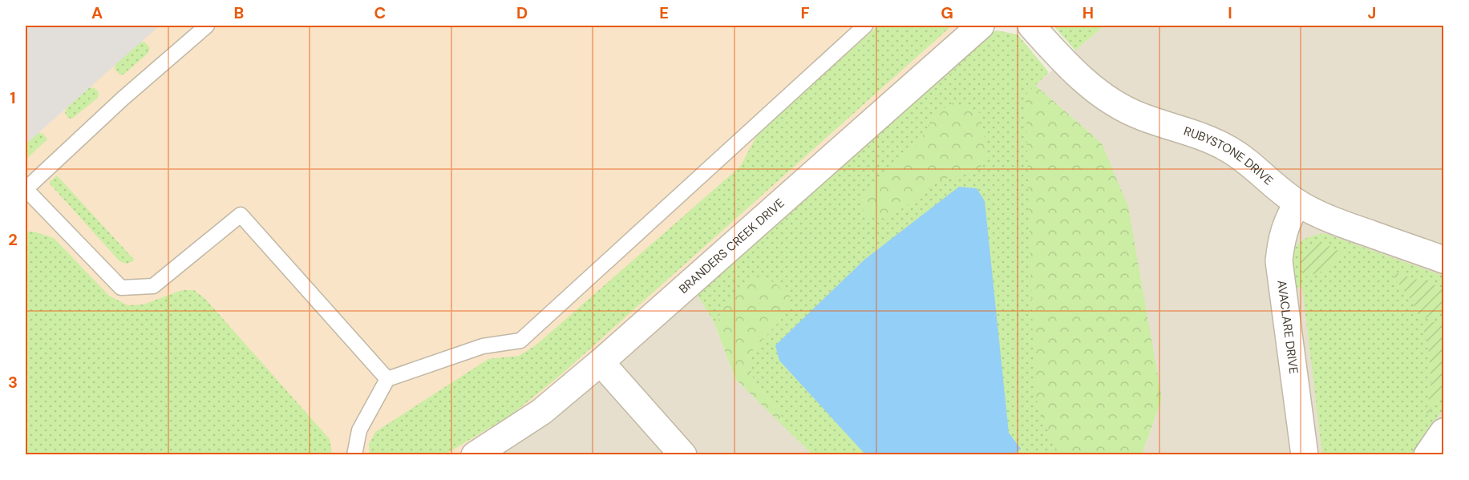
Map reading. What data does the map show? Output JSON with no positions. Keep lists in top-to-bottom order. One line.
{"streets":{"street":["RUBYSTONE DRIVE","BRANDERS CREEK DRIVE","AVACLARE DRIVE"]},"crossings":[["RUBYSTONE DRIVE","AVACLARE DRIVE"]],"grid":{"columns":["A","B","C","D","E","F","G","H","I","J"],"rows":["1","2","3"]}}
